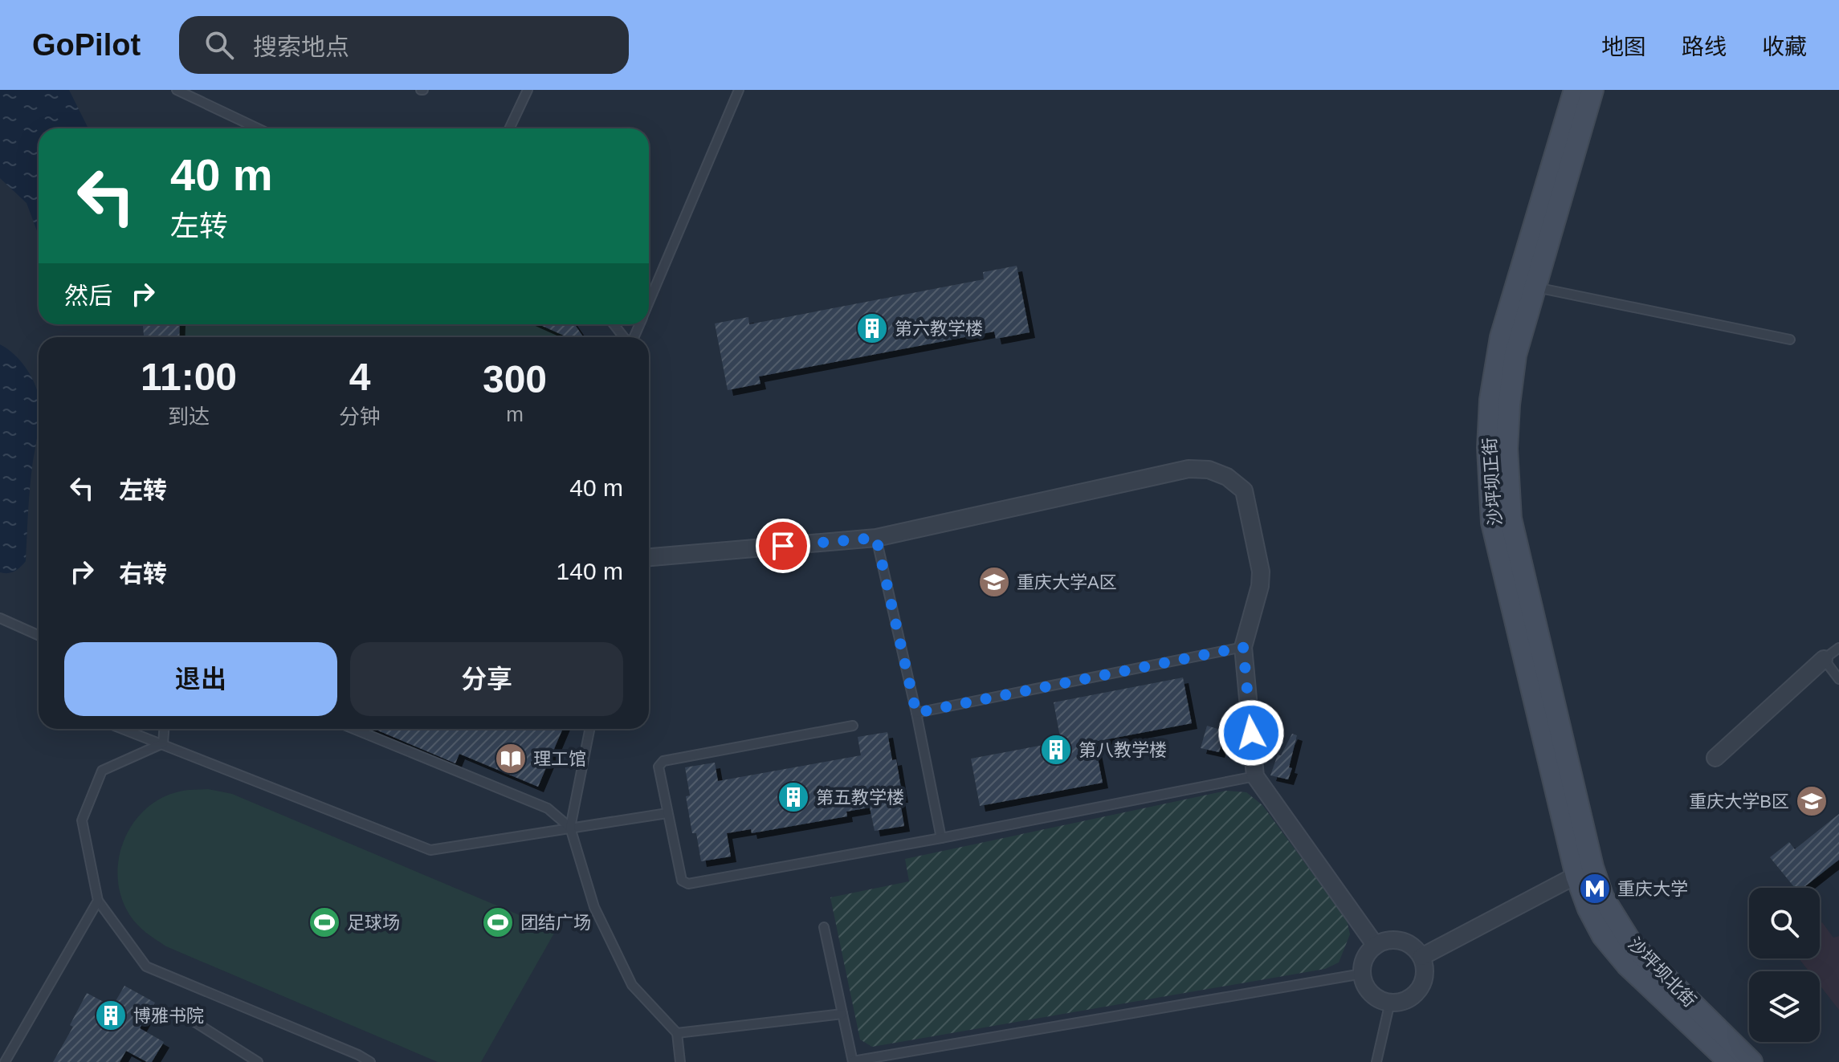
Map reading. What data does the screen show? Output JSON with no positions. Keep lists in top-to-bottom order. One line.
{"streets":{"main road":["沙坪坝正街","沙坪坝北街"]},"crossings":[["沙坪坝正街","沙坪坝北街"]],"places":{"building":["第六教学楼","第八教学楼","第五教学楼","博雅书院"],"school or university":["重庆大学A区","重庆大学B区"],"library":["理工馆"],"metro station":["重庆大学"],"sports":["足球场","团结广场"]},"page":{"header":"GoPilot","search":"搜索地点","nav":["地图","路线","收藏"],"turn":["40 m","左转"],"then":"然后","eta":["11:00","到达","4","分钟","300","m"],"list":[{"name":"左转","value":"40 m"},{"name":"右转","value":"140 m"}],"buttons":["退出","分享"]}}
